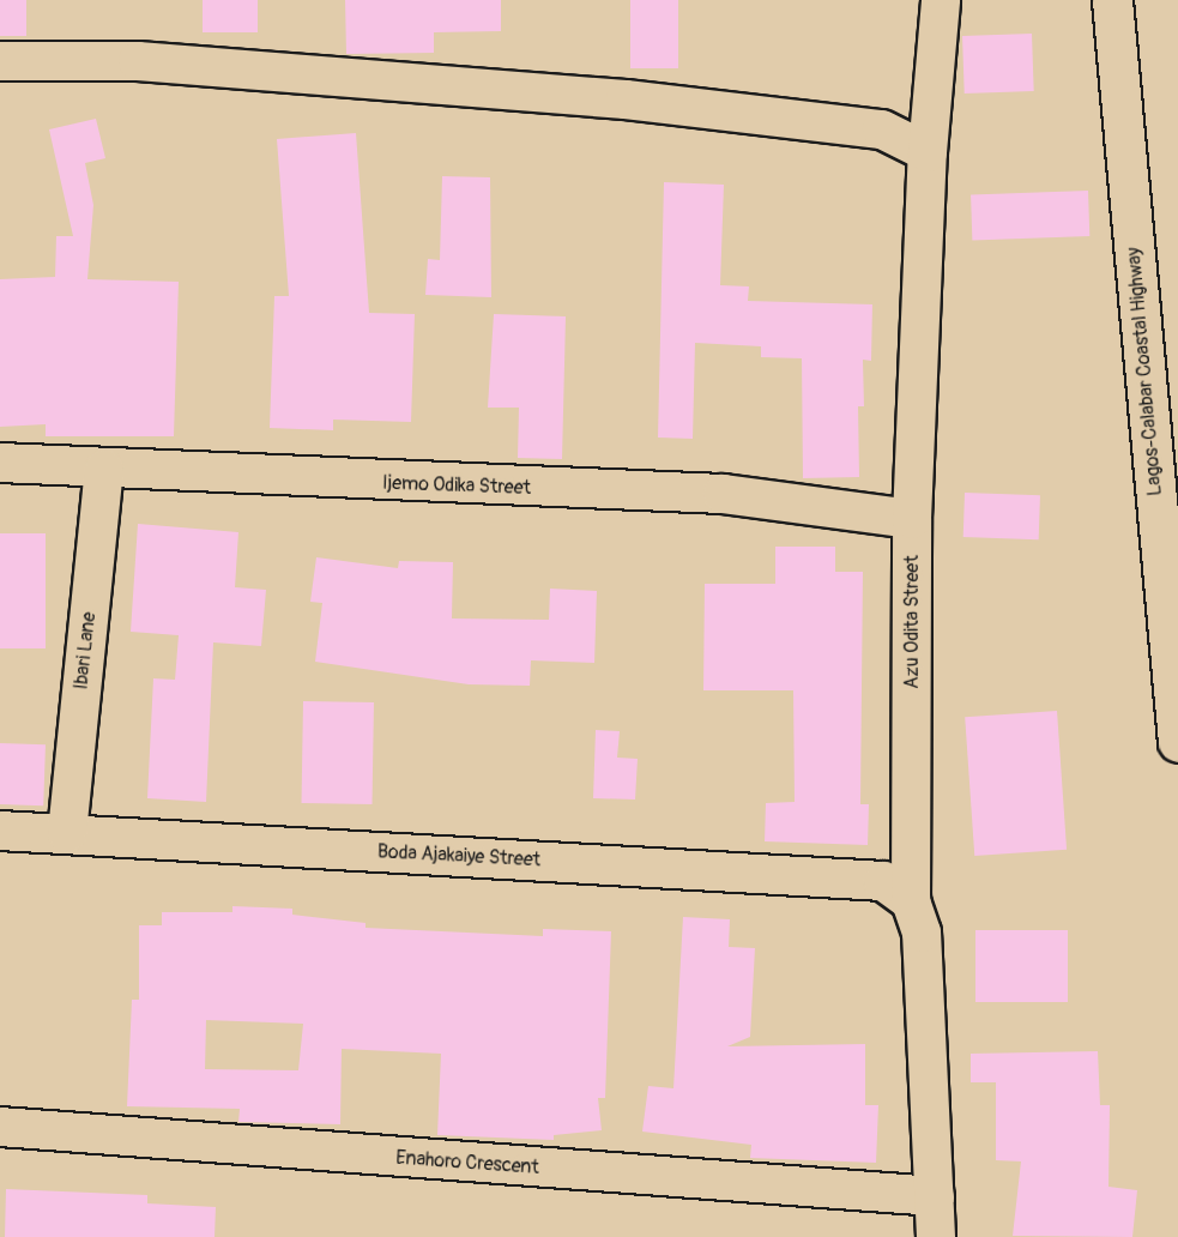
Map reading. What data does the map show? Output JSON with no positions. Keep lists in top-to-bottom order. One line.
{"streets":{"highway":["Lagos-Calabar Coastal Highway"],"street":["Ijemo Odika Street","Azu Odita Street","Ibari Lane","Boda Ajakaiye Street","Enahoro Crescent"]},"crossings":[["Ijemo Odika Street","Azu Odita Street"],["Ijemo Odika Street","Ibari Lane"],["Azu Odita Street","Boda Ajakaiye Street"],["Azu Odita Street","Enahoro Crescent"],["Ibari Lane","Boda Ajakaiye Street"]]}
